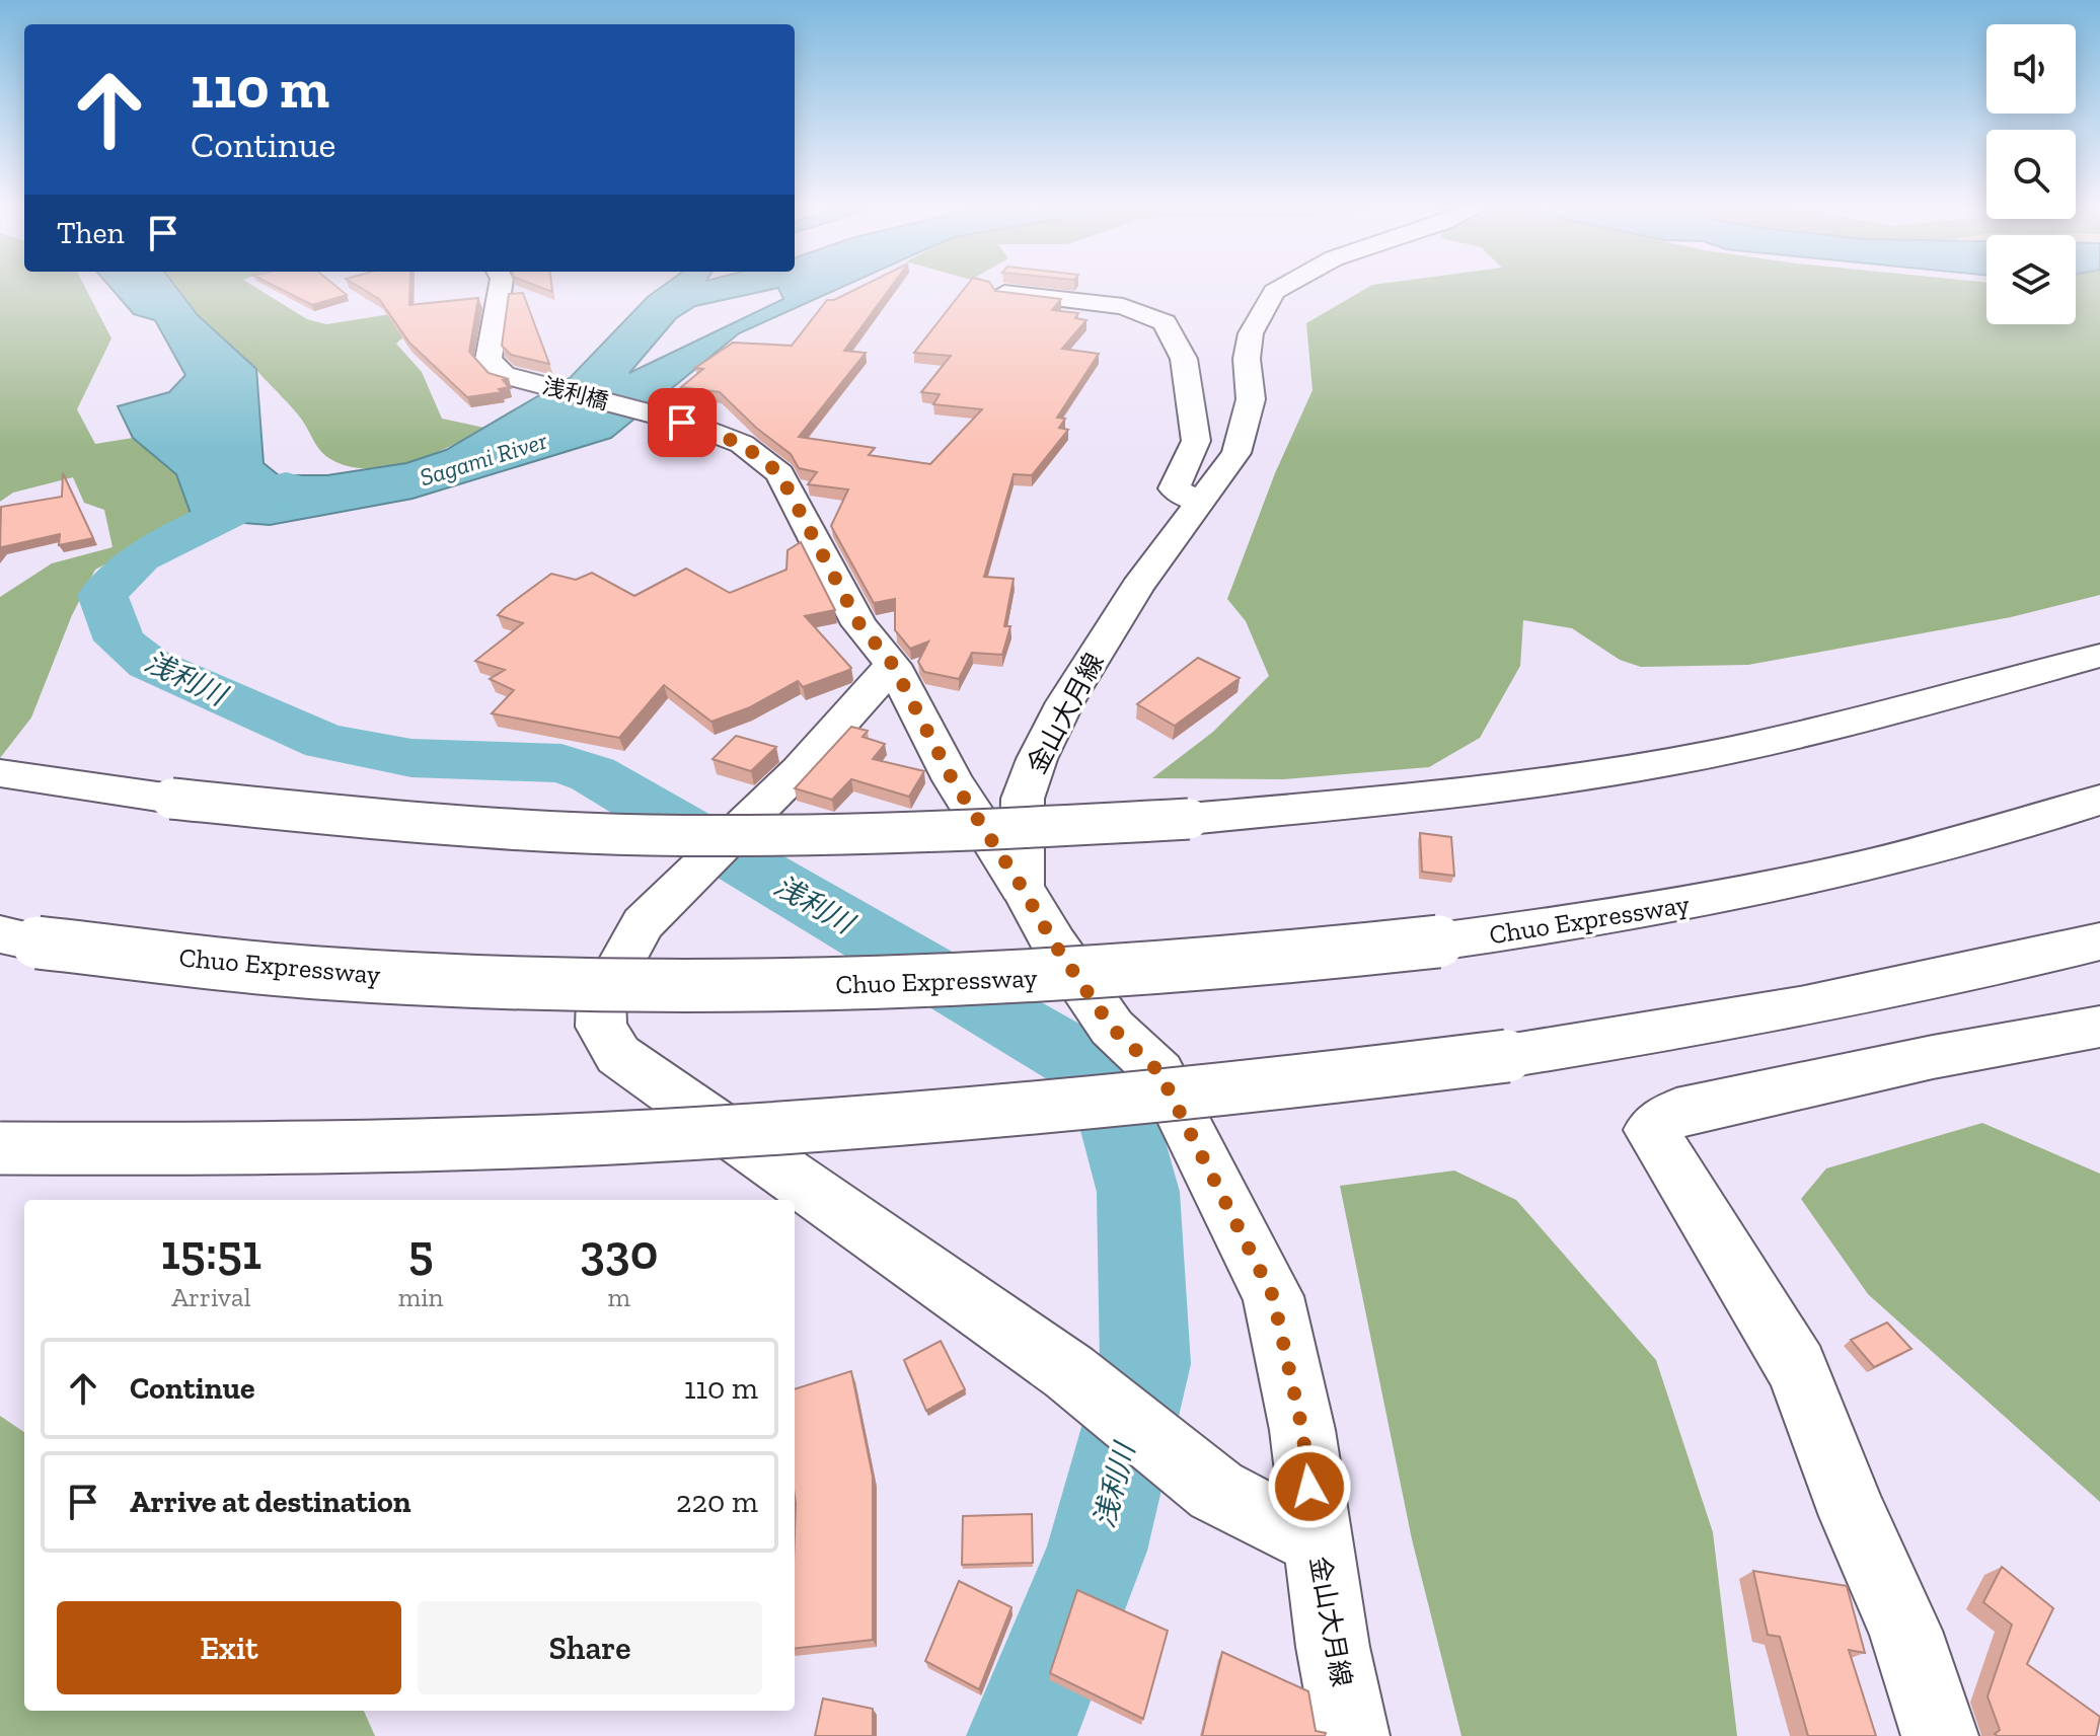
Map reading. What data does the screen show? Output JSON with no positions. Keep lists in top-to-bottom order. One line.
{"streets":{"main road":["浅利橋","金山大月線","Chuo Expressway"]},"crossings":[["浅利橋","金山大月線"]],"water":["Sagami River","浅利川"],"page":{"turn":["110 m","Continue"],"then":"Then","eta":["15:51","Arrival","5","min","330","m"],"list":[{"name":"Continue","value":"110 m"},{"name":"Arrive at destination","value":"220 m"}],"buttons":["Exit","Share"]}}
